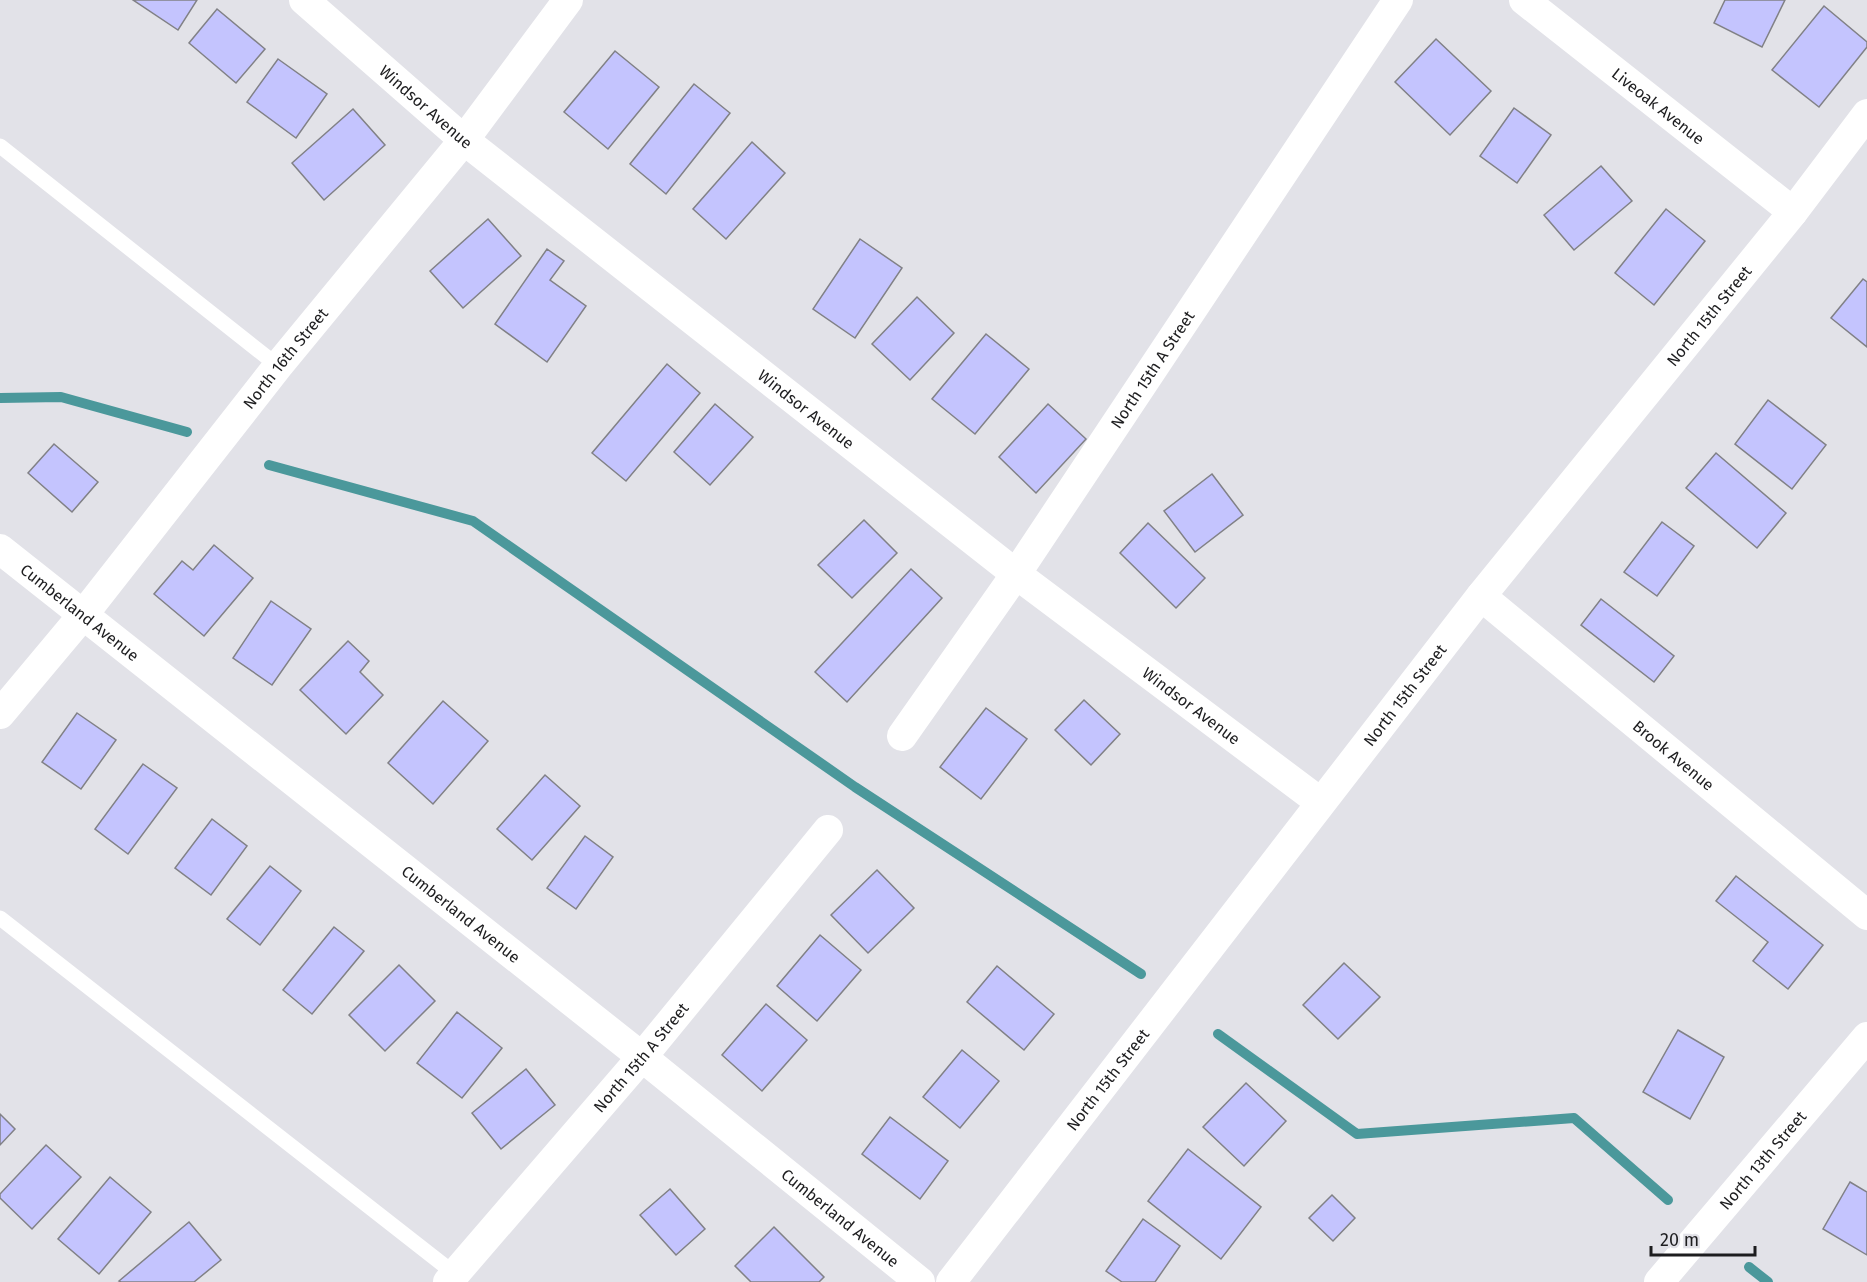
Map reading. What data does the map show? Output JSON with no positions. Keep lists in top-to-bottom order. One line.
{"streets":{"street":["Windsor Avenue","Liveoak Avenue","North 15th Street","North 16th Street","North 15th A Street","Cumberland Avenue","Brook Avenue","North 13th Street"]},"crossings":[["Windsor Avenue","North 15th Street"],["Windsor Avenue","North 16th Street"],["Windsor Avenue","North 15th A Street"],["Liveoak Avenue","North 15th Street"],["North 15th Street","Brook Avenue"],["North 16th Street","Cumberland Avenue"],["North 15th A Street","Cumberland Avenue"]],"scale_bar":"20 m"}
